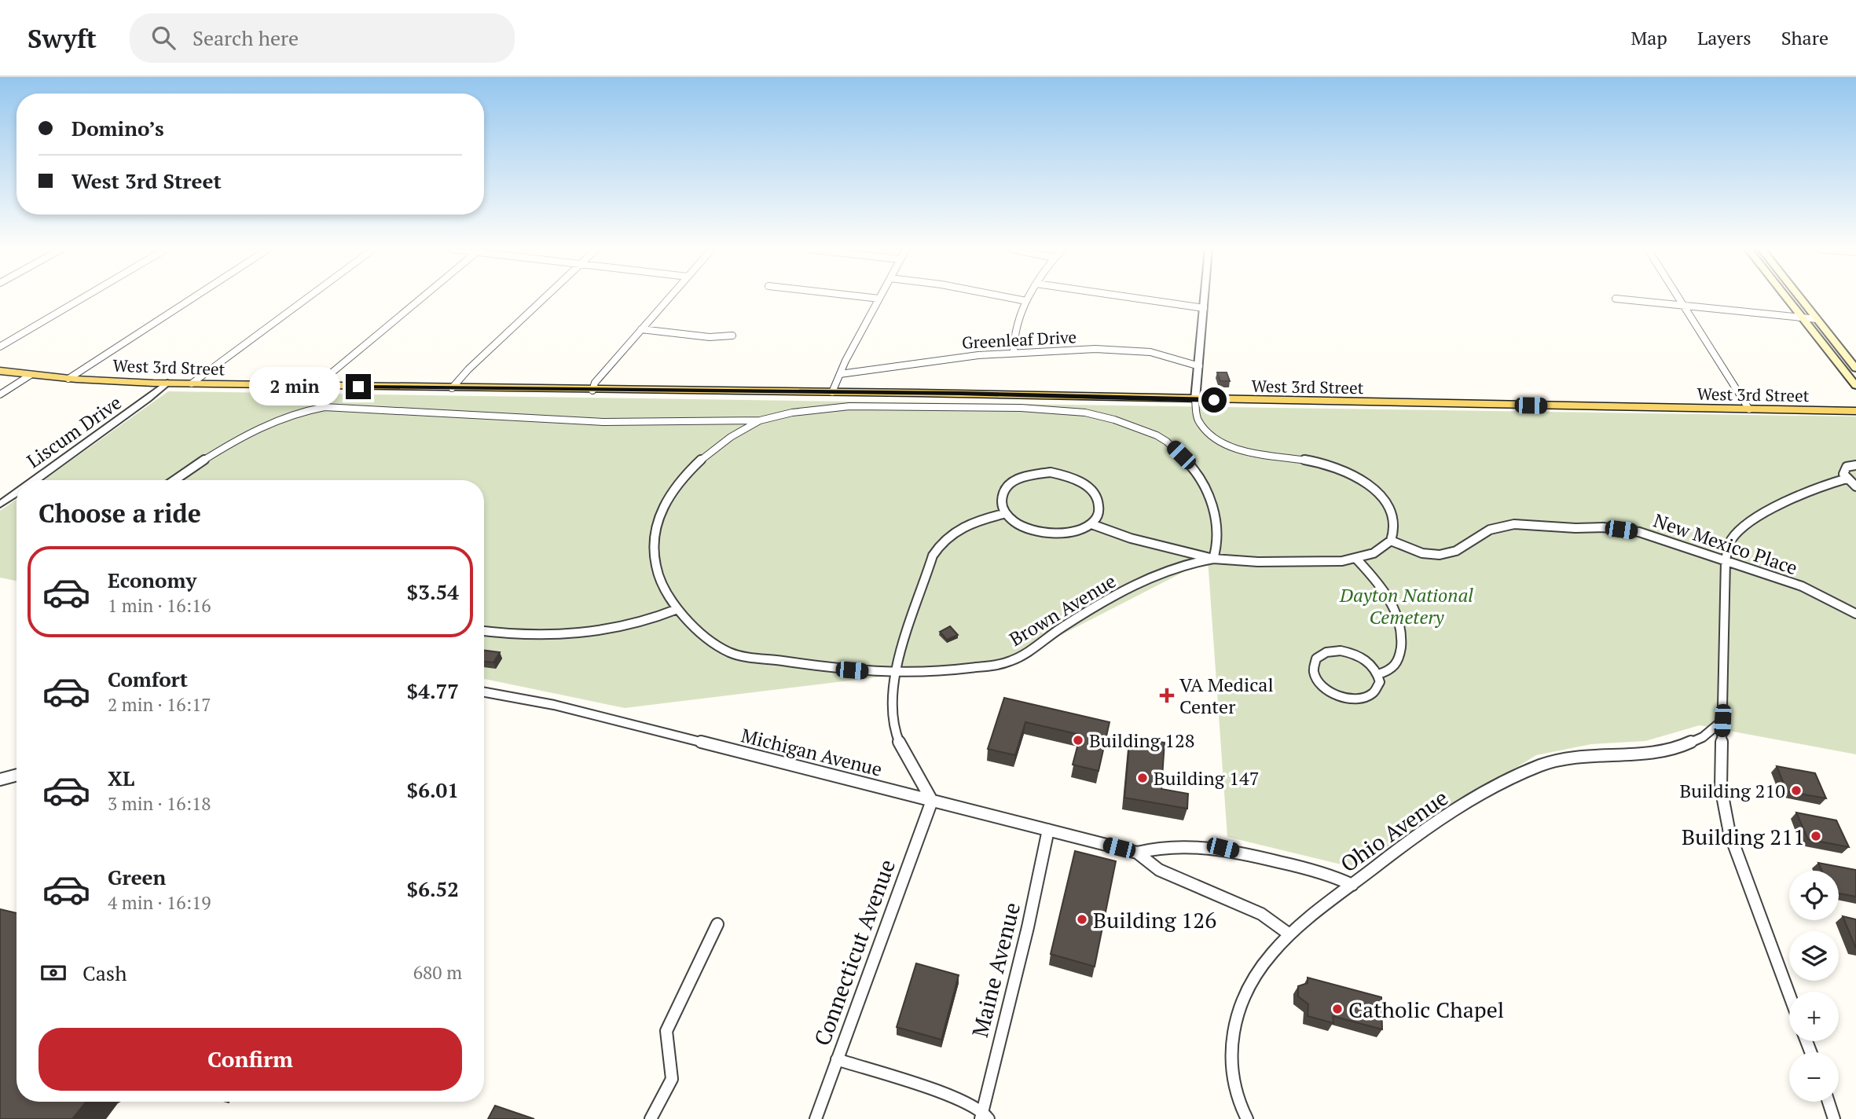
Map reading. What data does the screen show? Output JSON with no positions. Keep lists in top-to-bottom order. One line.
{"streets":{"main road":["West 3rd Street"],"street":["Greenleaf Drive","Liscum Drive","New Mexico Place","Brown Avenue","Michigan Avenue","Ohio Avenue","Connecticut Avenue","Maine Avenue"]},"crossings":[["West 3rd Street","Liscum Drive"],["Michigan Avenue","Ohio Avenue"],["Michigan Avenue","Connecticut Avenue"],["Michigan Avenue","Maine Avenue"]],"parks":["Dayton National Cemetery"],"places":{"health":["VA Medical Center"],"other":["Building 128","Building 147","Building 210","Building 211","Building 126","Catholic Chapel"]},"page":{"header":"Swyft","search":"Search here","nav":["Map","Layers","Share"],"banner":["Domino’s","West 3rd Street"],"bubble":"2 min","heading":"Choose a ride","list":[{"name":"Economy","note":"1 min · 16:16","value":"$3.54"},{"name":"Comfort","note":"2 min · 16:17","value":"$4.77"},{"name":"XL","note":"3 min · 16:18","value":"$6.01"},{"name":"Green","note":"4 min · 16:19","value":"$6.52"}],"map_buttons":["+","−"],"pay":["Cash","680 m"],"buttons":"Confirm"}}
